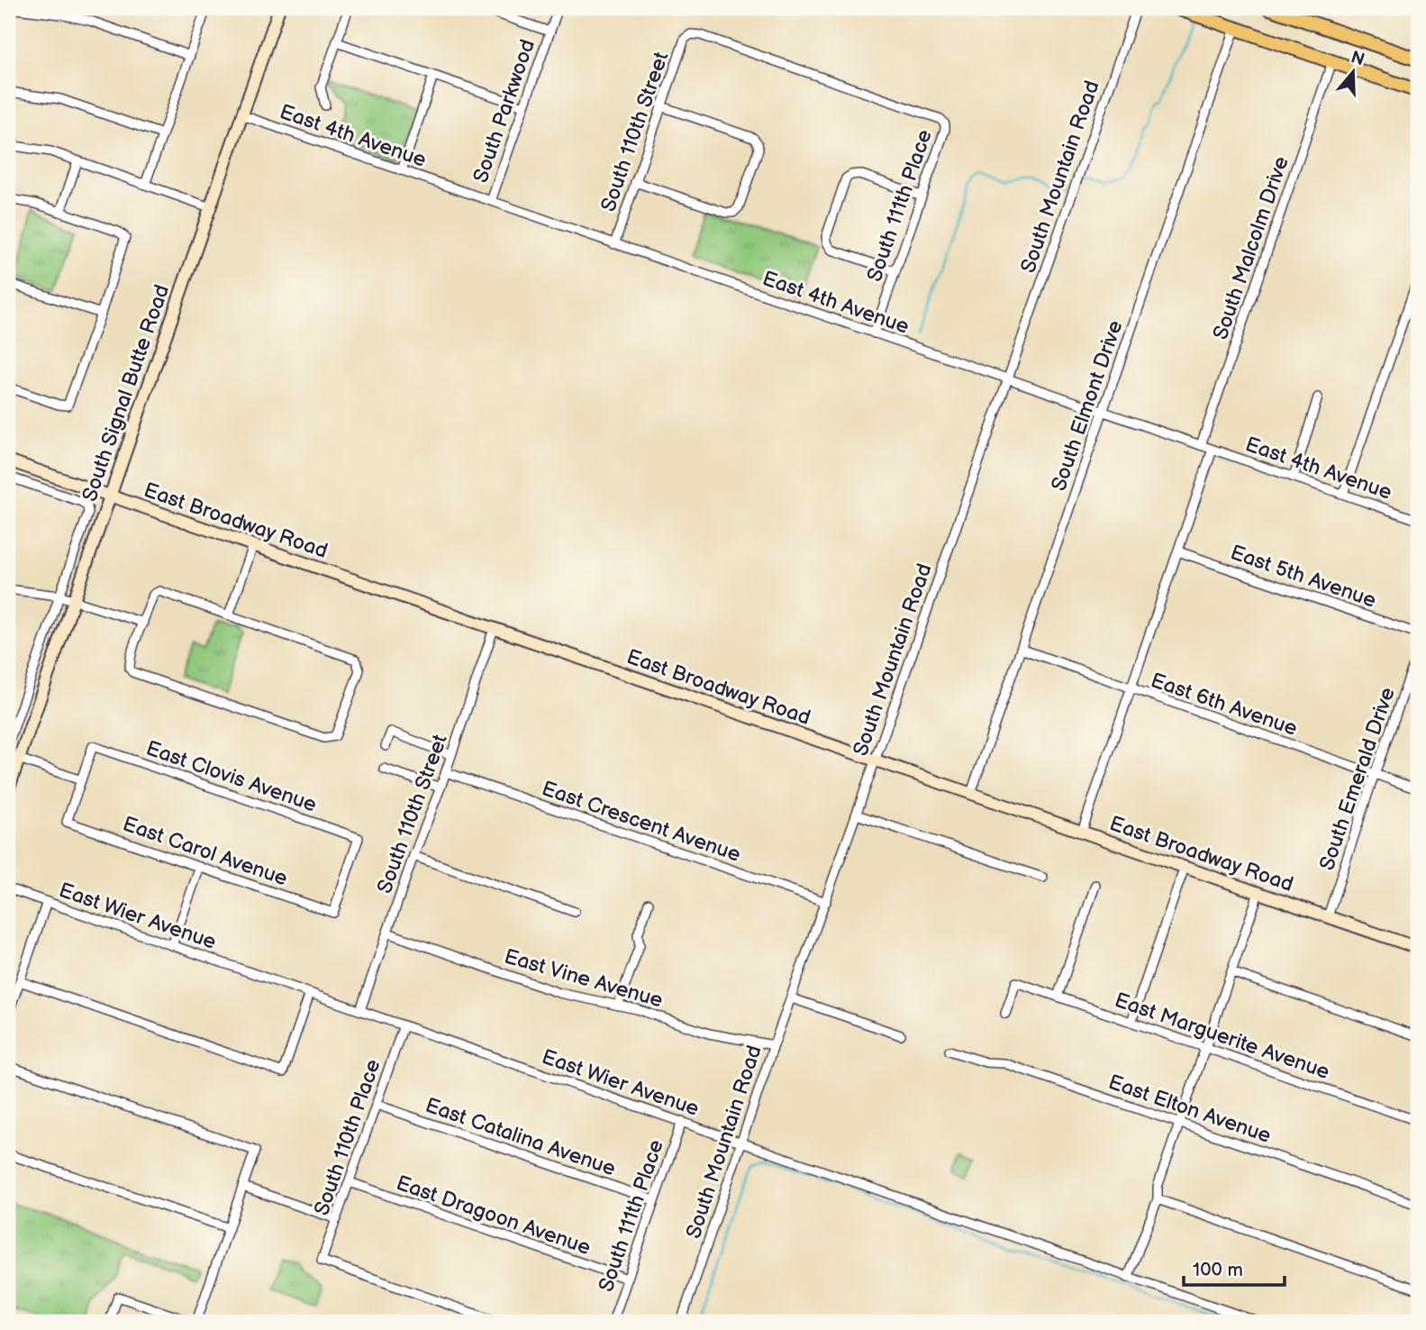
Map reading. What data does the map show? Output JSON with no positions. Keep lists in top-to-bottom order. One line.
{"streets":{"main road":["South Signal Butte Road","East Broadway Road"],"street":["South Parkwood","South 110th Street","East 4th Avenue","South Mountain Road","South 111th Place","South Malcolm Drive","South Elmont Drive","East 5th Avenue","East 6th Avenue","East Clovis Avenue","South Emerald Drive","East Crescent Avenue","East Carol Avenue","East Wier Avenue","East Vine Avenue","East Marguerite Avenue","East Elton Avenue","East Catalina Avenue","South 110th Place","East Dragoon Avenue"]},"crossings":[["South Parkwood","East 4th Avenue"],["South 110th Street","East 4th Avenue"],["South 110th Street","South 111th Place"],["South 110th Street","East Broadway Road"],["South 110th Street","East Crescent Avenue"],["South 110th Street","East Wier Avenue"],["South 110th Street","East Vine Avenue"],["East 4th Avenue","South Mountain Road"],["East 4th Avenue","South 111th Place"],["East 4th Avenue","South Malcolm Drive"],["East 4th Avenue","South Signal Butte Road"],["East 4th Avenue","South Elmont Drive"],["South Mountain Road","East Broadway Road"],["South Mountain Road","East Crescent Avenue"],["South Mountain Road","East Wier Avenue"],["South Mountain Road","East Vine Avenue"],["South 111th Place","East Wier Avenue"],["South 111th Place","East Catalina Avenue"],["South 111th Place","East Dragoon Avenue"],["South Signal Butte Road","East Broadway Road"],["South Elmont Drive","East Broadway Road"],["South Elmont Drive","East 6th Avenue"],["East Broadway Road","South Emerald Drive"],["East 6th Avenue","South Emerald Drive"],["East Clovis Avenue","East Carol Avenue"],["East Wier Avenue","South 110th Place"],["East Catalina Avenue","South 110th Place"],["South 110th Place","East Dragoon Avenue"]],"scale_bar":"100 m","north":"top"}
